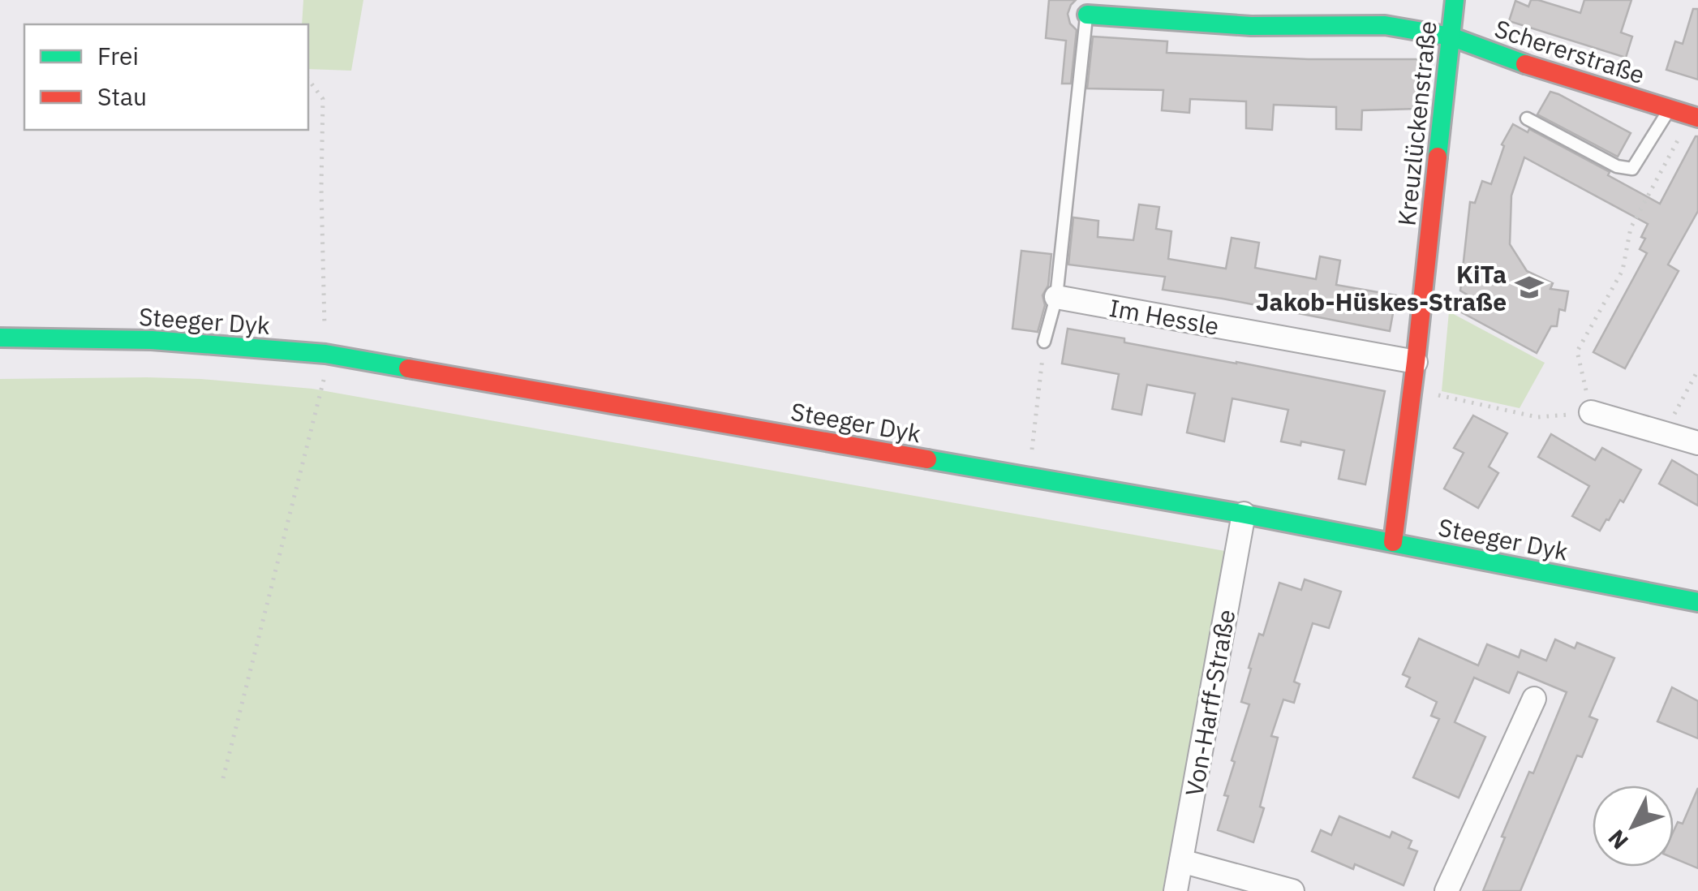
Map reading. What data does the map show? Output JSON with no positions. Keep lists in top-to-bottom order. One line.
{"streets":{"street":["Schererstraße","Kreuzlückenstraße","Im Hessle","Steeger Dyk","Von-Harff-Straße"]},"crossings":[["Schererstraße","Kreuzlückenstraße"],["Schererstraße","Im Hessle"],["Kreuzlückenstraße","Im Hessle"],["Kreuzlückenstraße","Steeger Dyk"],["Steeger Dyk","Von-Harff-Straße"]],"places":{"school or university":["KiTa Jakob-Hüskes-Straße"]},"legend":["Frei","Stau"],"north":"bottom left"}
